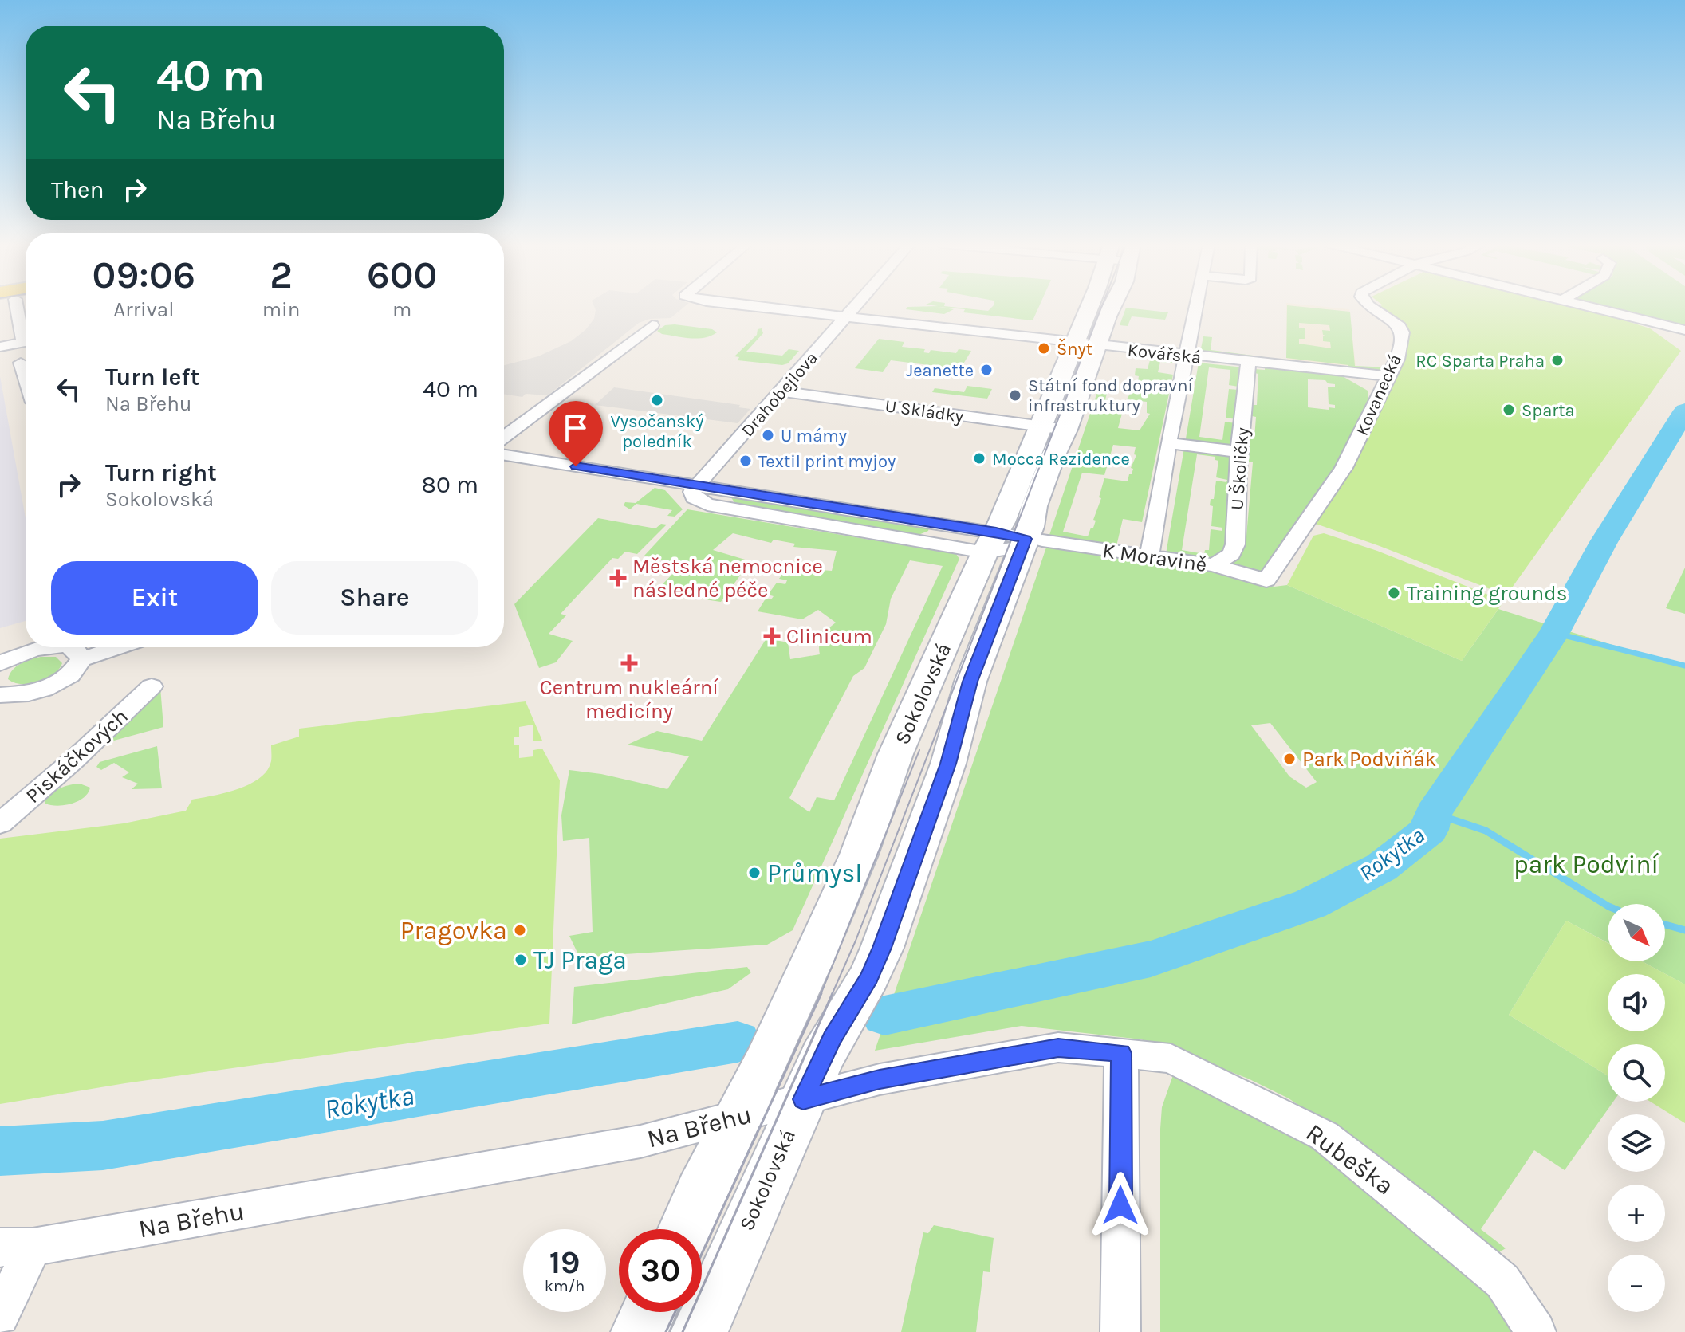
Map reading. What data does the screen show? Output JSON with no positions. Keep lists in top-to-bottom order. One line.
{"streets":{"main road":["Sokolovská"],"street":["Kovářská","Drahobejlova","Kovanecká","U Skládky","U Školičky","K Moravině","Piskáčkových","Na Břehu","Rubeška"]},"crossings":[["Kovářská","Drahobejlova"],["Kovářská","Kovanecká"],["Kovářská","U Školičky"],["Kovářská","Sokolovská"],["Drahobejlova","U Skládky"],["Drahobejlova","K Moravině"],["Kovanecká","K Moravině"],["U Skládky","Sokolovská"],["U Školičky","K Moravině"],["K Moravině","Sokolovská"],["Sokolovská","Na Břehu"],["Na Břehu","Rubeška"]],"water":["Rokytka"],"parks":["park Podviní"],"places":{"other":["Šnyt","RC Sparta Praha","Jeanette","Státní fond dopravní infrastruktury","Vysočanský poledník","Sparta","U mámy","Mocca Rezidence","Textil print myjoy","Training grounds","Park Podviňák","Průmysl","Pragovka","TJ Praga"],"health":["Městská nemocnice následné péče","Clinicum","Centrum nukleární medicíny"]},"north":"bottom right","page":{"turn":["40 m","Na Břehu"],"then":"Then","eta":["09:06","Arrival","2","min","600","m"],"list":[{"name":"Turn left","note":"Na Břehu","value":"40 m"},{"name":"Turn right","note":"Sokolovská","value":"80 m"}],"buttons":["Exit","Share"],"map_buttons":["+","−"],"speed":"19 km/h","limit":"30"}}
